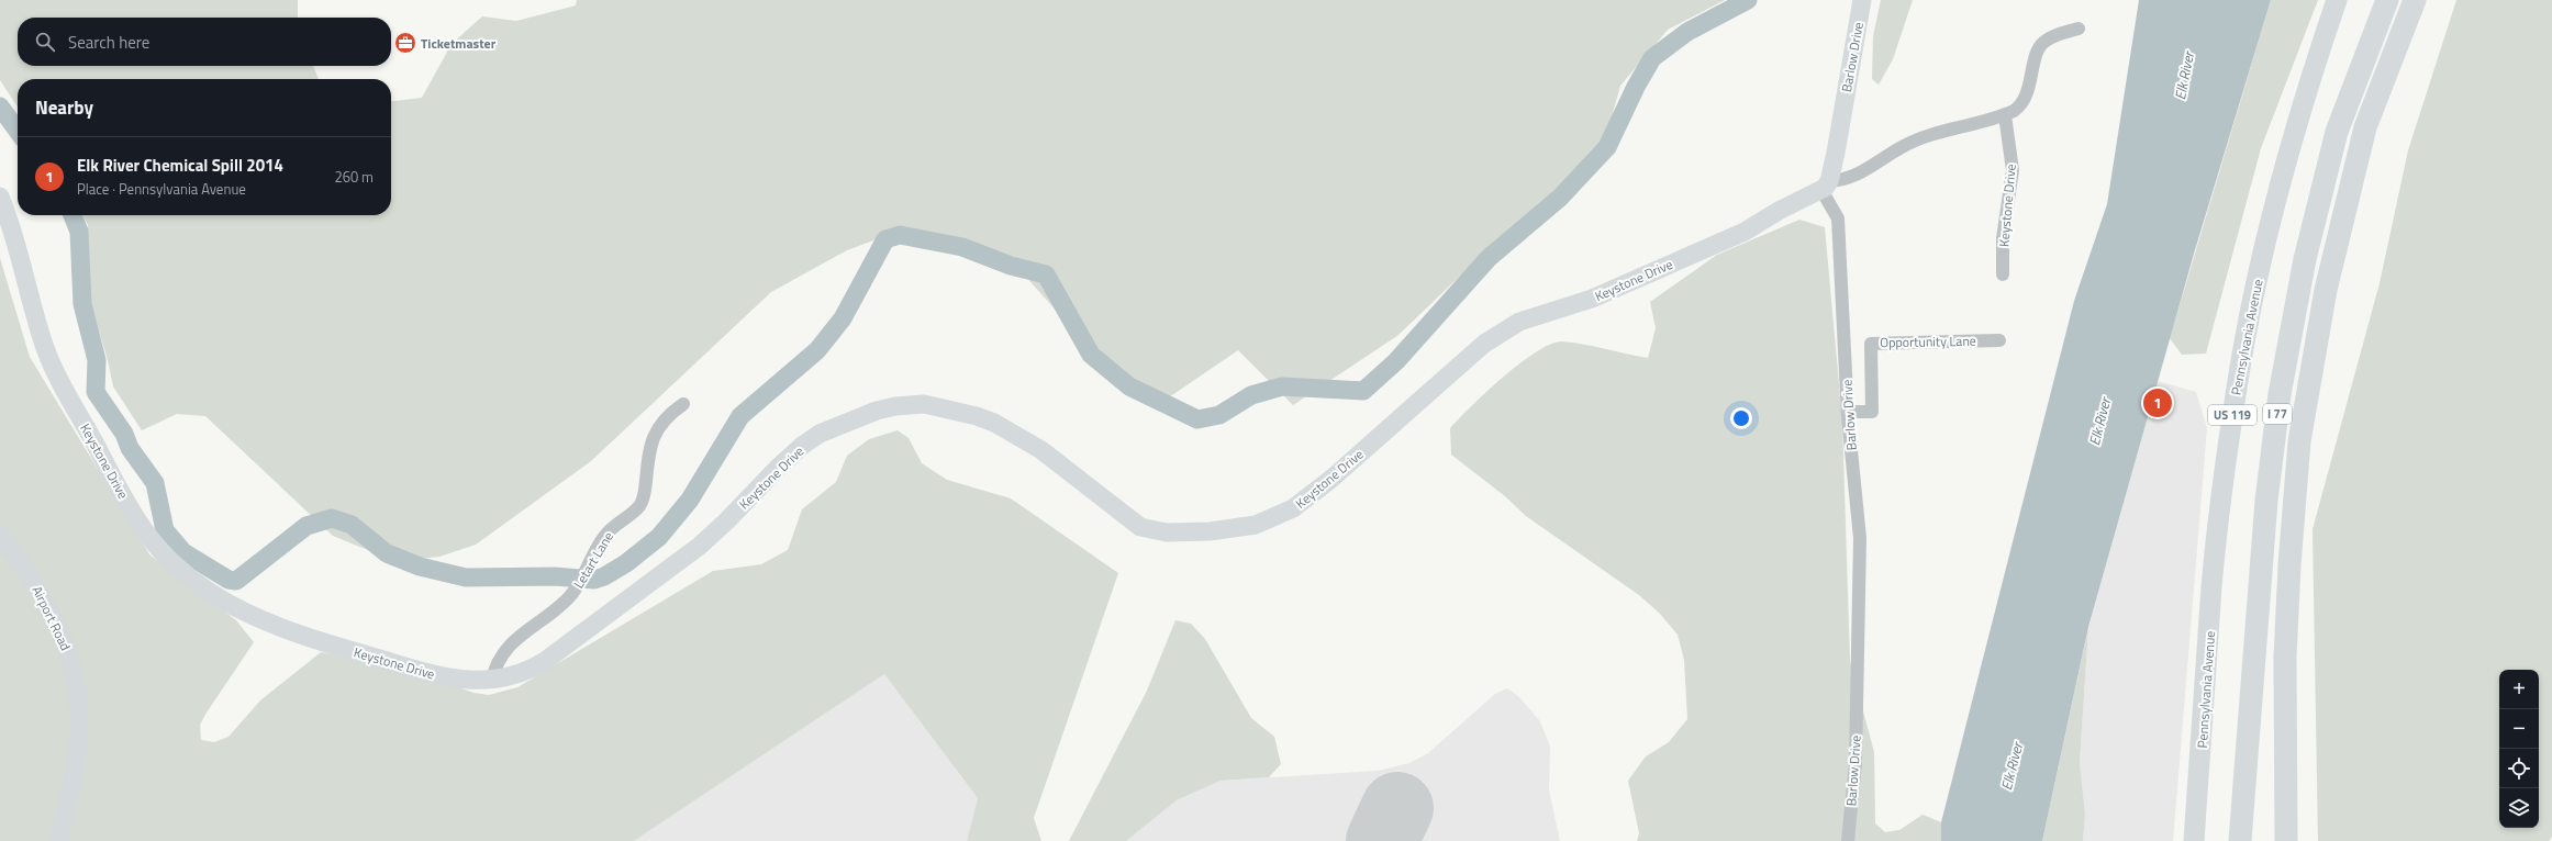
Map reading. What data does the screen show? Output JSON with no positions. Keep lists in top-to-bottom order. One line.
{"streets":{"highway":["I 77"],"main road":["Pennsylvania Avenue","US 119"],"street":["Barlow Drive","Keystone Drive","Opportunity Lane","Letart Lane","Airport Road"]},"crossings":[["Barlow Drive","Keystone Drive"],["Barlow Drive","Opportunity Lane"],["Keystone Drive","Letart Lane"]],"water":["Elk River"],"places":{"office":["Ticketmaster"]},"page":{"search":"Search here","heading":"Nearby","list":[{"mark":"1","name":"Elk River Chemical Spill 2014","note":"Place · Pennsylvania Avenue","value":"260 m"}],"pins":"1","map_buttons":["+","−"]}}
